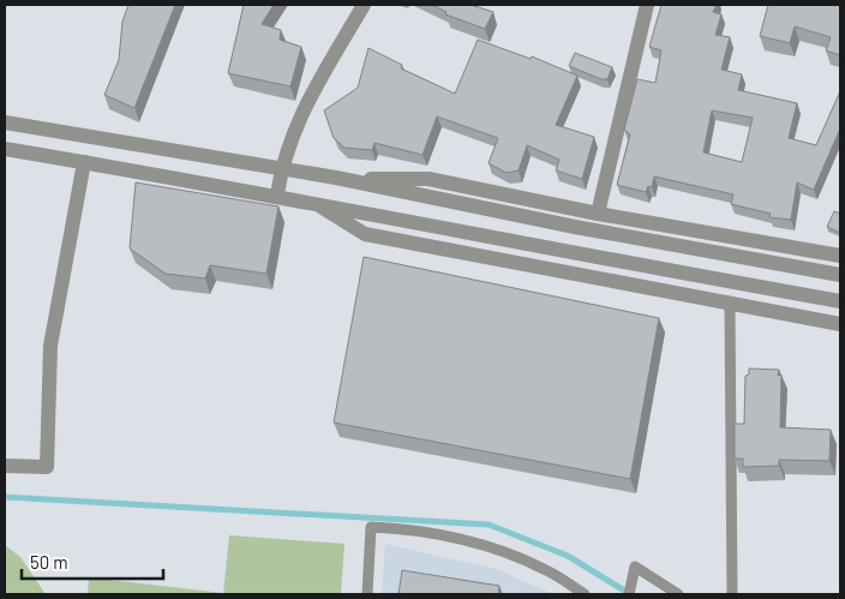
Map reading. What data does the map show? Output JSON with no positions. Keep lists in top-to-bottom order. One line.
{"scale_bar":"50 m"}
